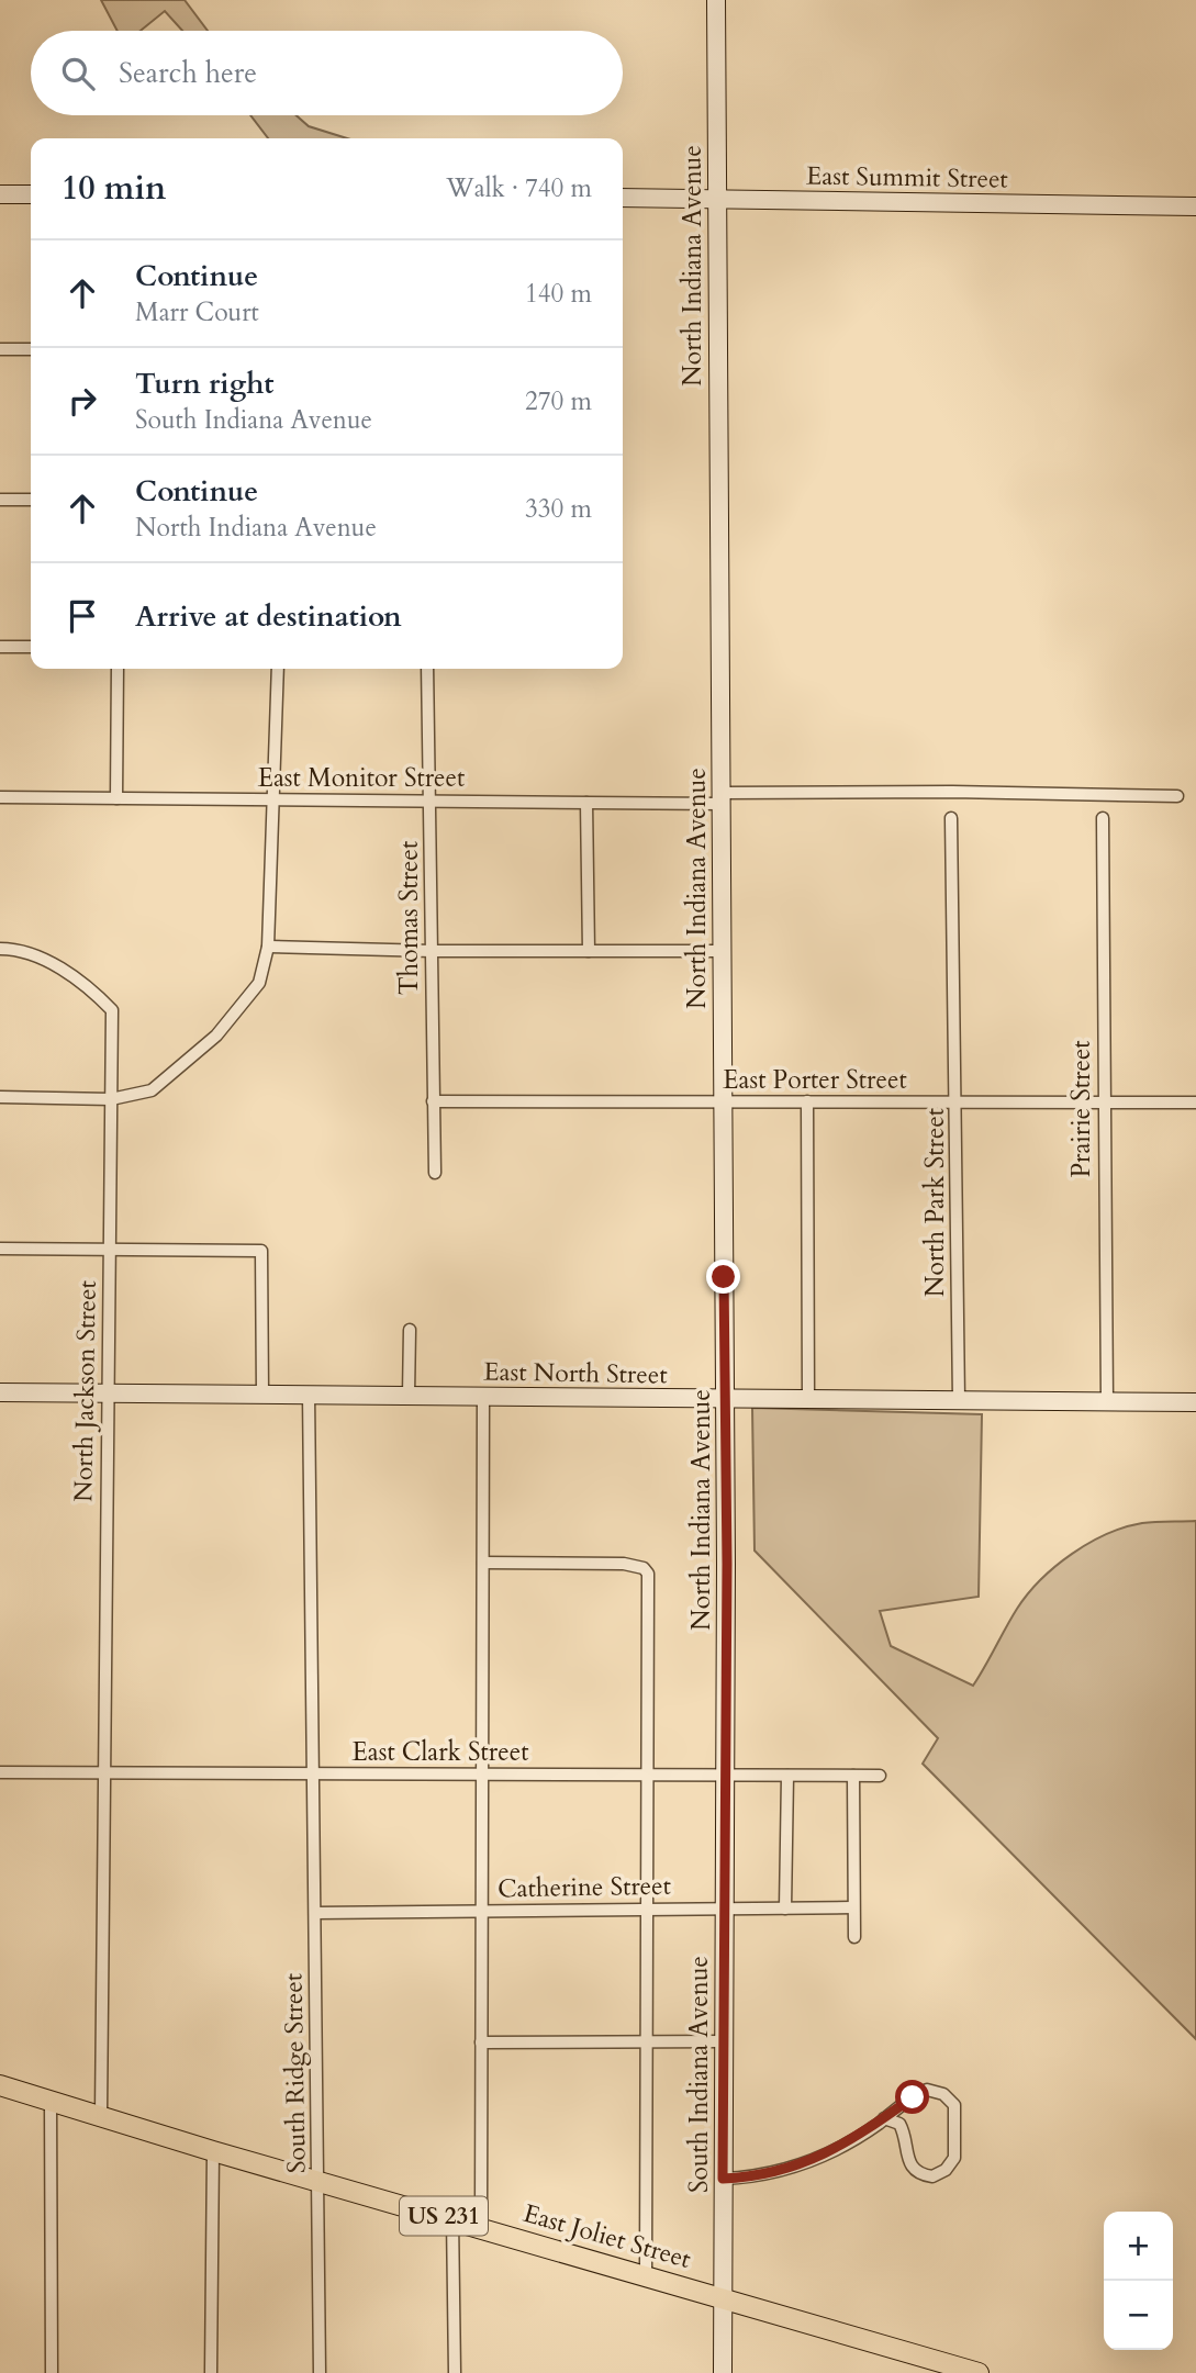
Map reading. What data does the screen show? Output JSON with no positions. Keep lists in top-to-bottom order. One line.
{"streets":{"main road":["US 231","East Joliet Street"],"street":["East Summit Street","North Indiana Avenue","East Monitor Street","Thomas Street","East Porter Street","Prairie Street","North Park Street","East North Street","North Jackson Street","East Clark Street","Catherine Street","South Ridge Street","South Indiana Avenue"]},"crossings":[["East Summit Street","North Indiana Avenue"],["North Indiana Avenue","East Monitor Street"],["North Indiana Avenue","East Porter Street"],["North Indiana Avenue","East North Street"],["North Indiana Avenue","East Clark Street"],["North Indiana Avenue","South Indiana Avenue"],["East Monitor Street","Thomas Street"],["Thomas Street","East Porter Street"],["East Porter Street","Prairie Street"],["East Porter Street","North Park Street"],["Prairie Street","East North Street"],["North Park Street","East North Street"],["East North Street","North Jackson Street"],["East North Street","South Ridge Street"],["North Jackson Street","East Clark Street"],["North Jackson Street","East Joliet Street"],["East Clark Street","South Ridge Street"],["East Clark Street","South Indiana Avenue"],["Catherine Street","South Ridge Street"],["Catherine Street","South Indiana Avenue"],["South Ridge Street","East Joliet Street"],["South Indiana Avenue","East Joliet Street"]],"page":{"search":"Search here","heading":["10 min","Walk · 740 m"],"list":[["Continue","Marr Court","140 m"],["Turn right","South Indiana Avenue","270 m"],["Continue","North Indiana Avenue","330 m"],"Arrive at destination"],"map_buttons":["+","−"]}}
